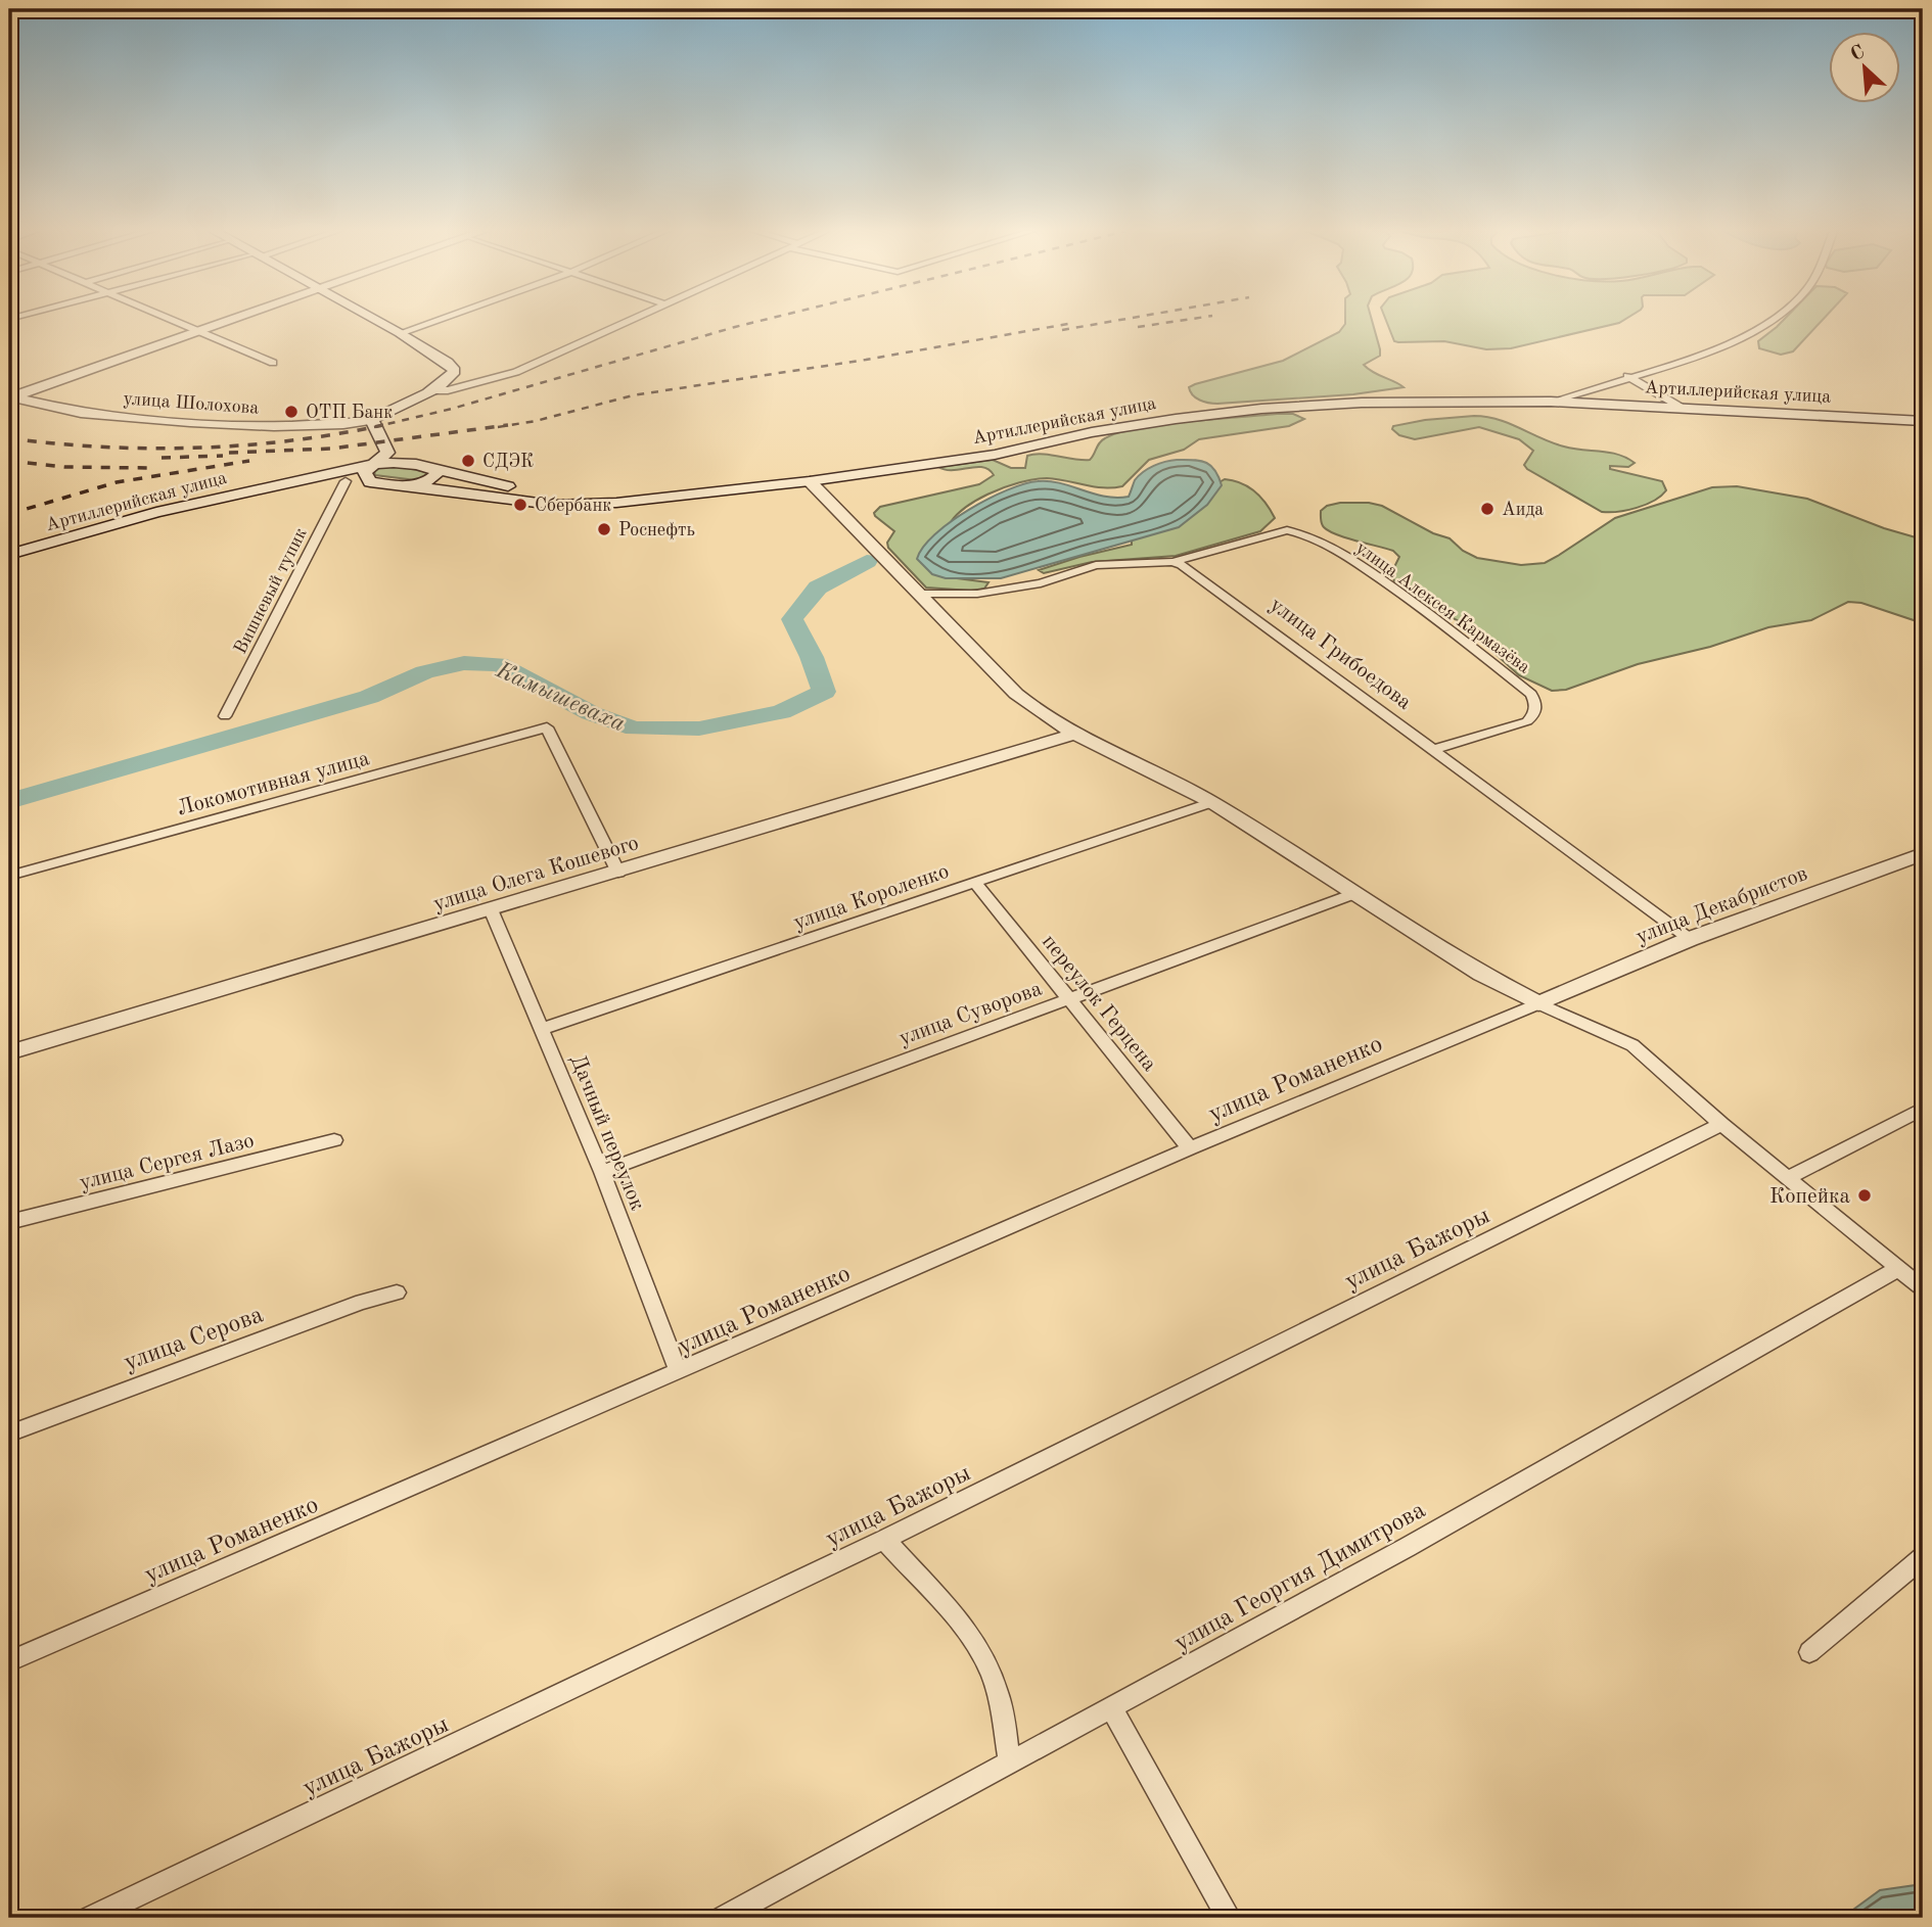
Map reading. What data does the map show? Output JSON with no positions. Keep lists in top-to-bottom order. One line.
{"streets":{"main road":["Артиллерийская улица"],"street":["улица Шолохова","Вишневый тупик","улица Алексея Кармазёва","улица Грибоедова","Локомотивная улица","улица Олега Кошевого","улица Короленко","улица Декабристов","переулок Герцена","улица Суворова","улица Романенко","Дачный переулок","улица Сергея Лазо","улица Бажоры","улица Серова","улица Георгия Димитрова"]},"crossings":[["Артиллерийская улица","Вишневый тупик"],["улица Алексея Кармазёва","улица Грибоедова"],["улица Грибоедова","улица Декабристов"],["Локомотивная улица","улица Олега Кошевого"],["улица Олега Кошевого","Дачный переулок"],["улица Короленко","переулок Герцена"],["улица Короленко","Дачный переулок"],["улица Декабристов","улица Романенко"],["переулок Герцена","улица Суворова"],["переулок Герцена","улица Романенко"],["улица Суворова","Дачный переулок"],["улица Романенко","Дачный переулок"]],"water":["Камышеваха"],"places":["ОТП Банк","СДЭК","Сбербанк","Аида","Роснефть","Копейка"],"north":"top left"}
